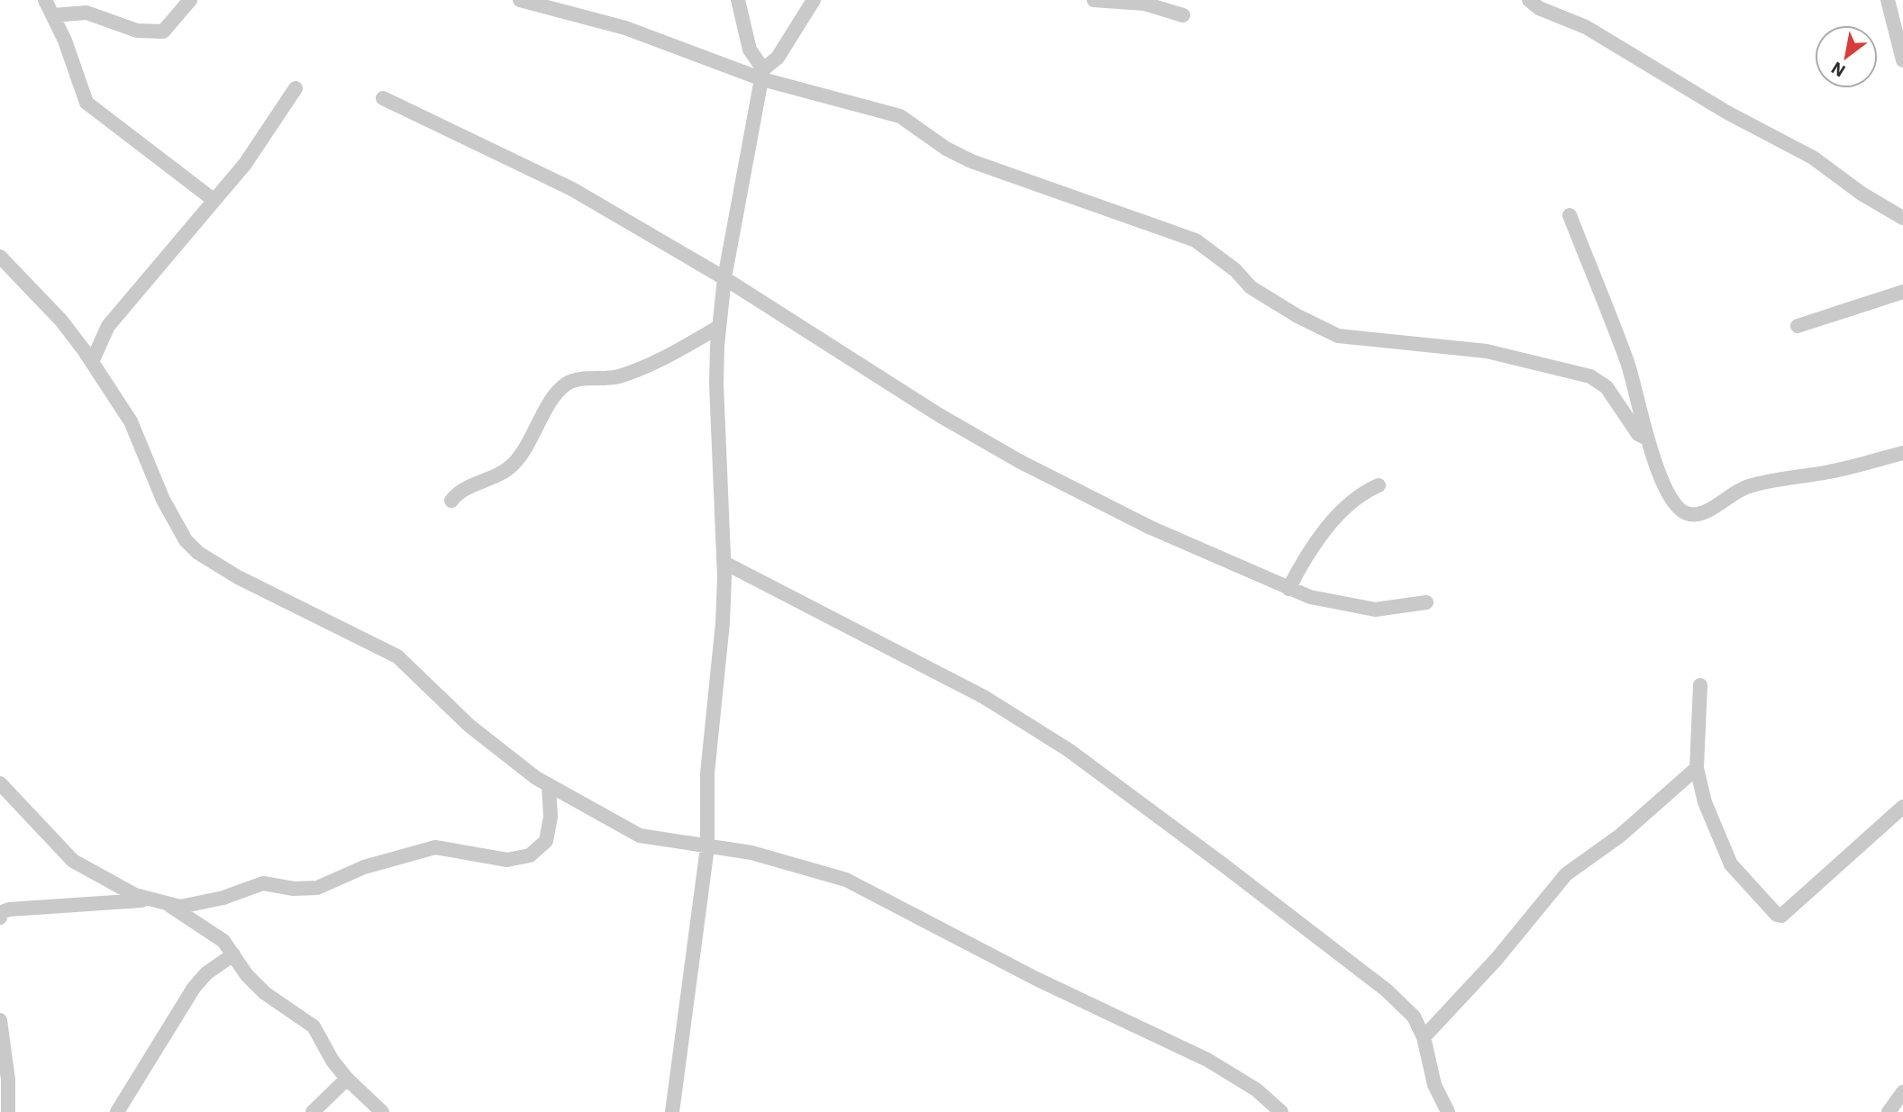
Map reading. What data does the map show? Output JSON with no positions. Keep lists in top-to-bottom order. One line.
{"north":"bottom left"}
